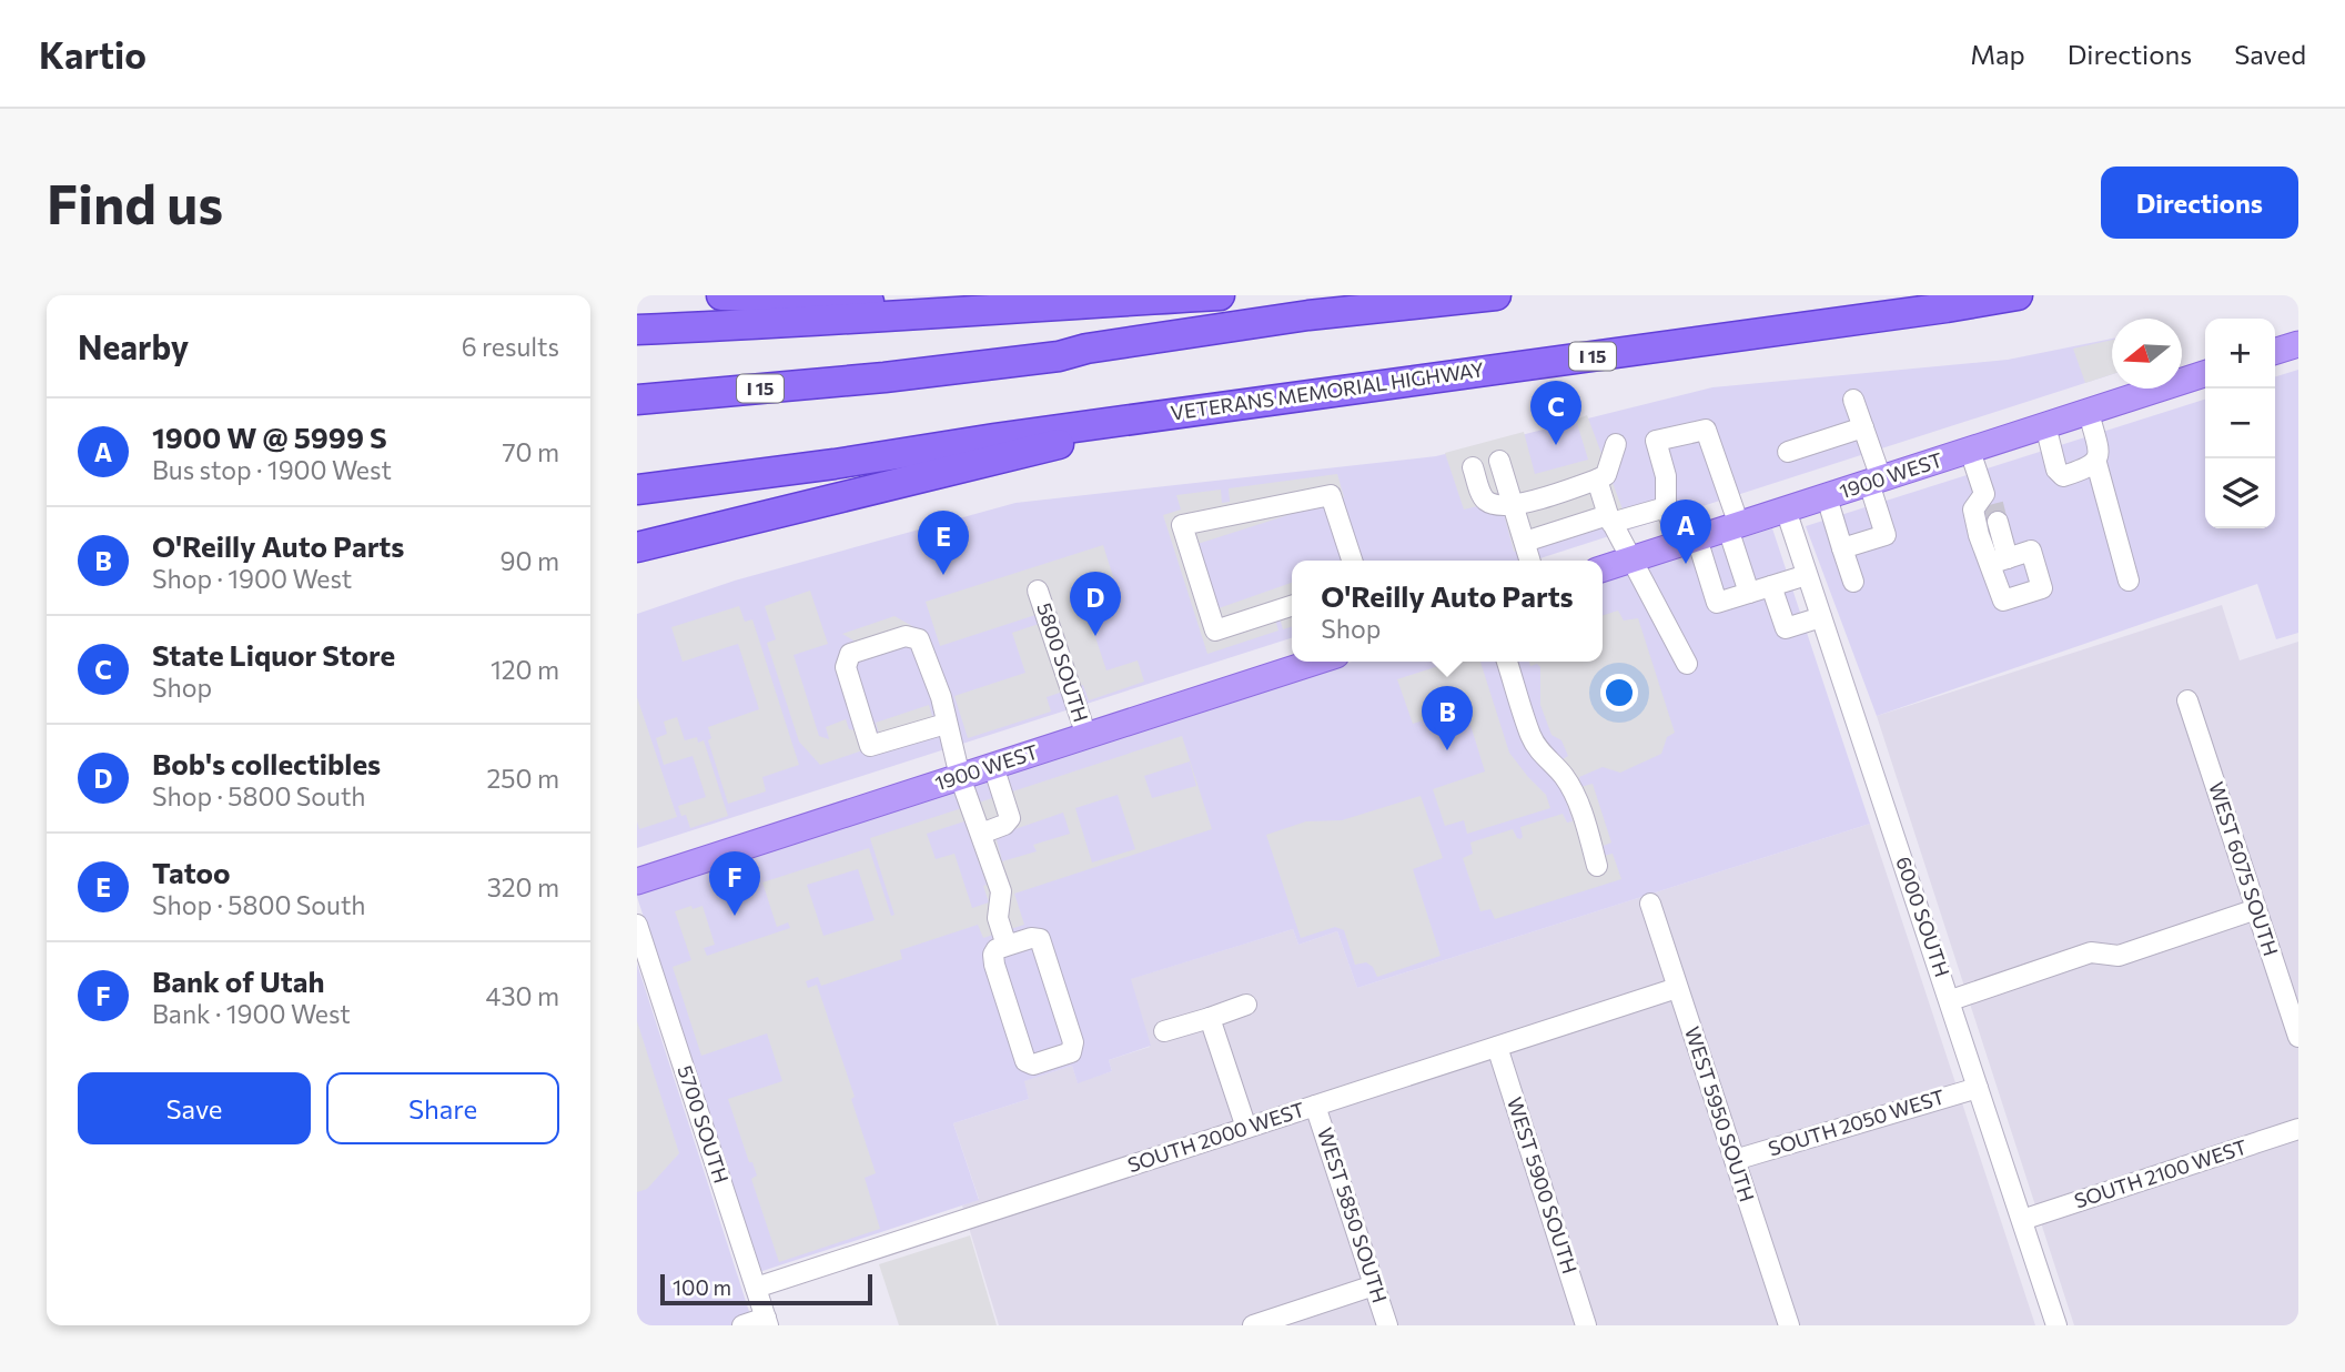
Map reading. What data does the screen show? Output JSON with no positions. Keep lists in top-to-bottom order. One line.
{"streets":{"highway":["I 15","VETERANS MEMORIAL HIGHWAY"],"main road":["1900 WEST"],"street":["5800 SOUTH","WEST 6075 SOUTH","6000 SOUTH","WEST 5950 SOUTH","SOUTH 2050 WEST","5700 SOUTH","SOUTH 2000 WEST","SOUTH 2100 WEST","WEST 5900 SOUTH","WEST 5850 SOUTH"]},"crossings":[["1900 WEST","5800 SOUTH"],["1900 WEST","6000 SOUTH"],["6000 SOUTH","SOUTH 2050 WEST"],["6000 SOUTH","SOUTH 2100 WEST"],["WEST 5950 SOUTH","SOUTH 2050 WEST"],["WEST 5950 SOUTH","SOUTH 2000 WEST"],["5700 SOUTH","SOUTH 2000 WEST"],["SOUTH 2000 WEST","WEST 5900 SOUTH"],["SOUTH 2000 WEST","WEST 5850 SOUTH"]],"scale_bar":"100 m","north":"left","page":{"header":"Kartio","nav":["Map","Directions","Saved"],"buttons":["Directions",["Save","Share"]],"title":"Find us","heading":["Nearby","6 results"],"map_buttons":["+","−"],"pins":["C","A","E","D","B","F"],"list":[{"mark":"A","name":"1900 W @ 5999 S","note":"Bus stop · 1900 West","value":"70 m"},{"mark":"B","name":"O'Reilly Auto Parts","note":"Shop · 1900 West","value":"90 m"},{"mark":"C","name":"State Liquor Store","note":"Shop","value":"120 m"},{"mark":"D","name":"Bob's collectibles","note":"Shop · 5800 South","value":"250 m"},{"mark":"E","name":"Tatoo","note":"Shop · 5800 South","value":"320 m"},{"mark":"F","name":"Bank of Utah","note":"Bank · 1900 West","value":"430 m"}],"popup":["O'Reilly Auto Parts","Shop"],"scale":"100 m"}}
